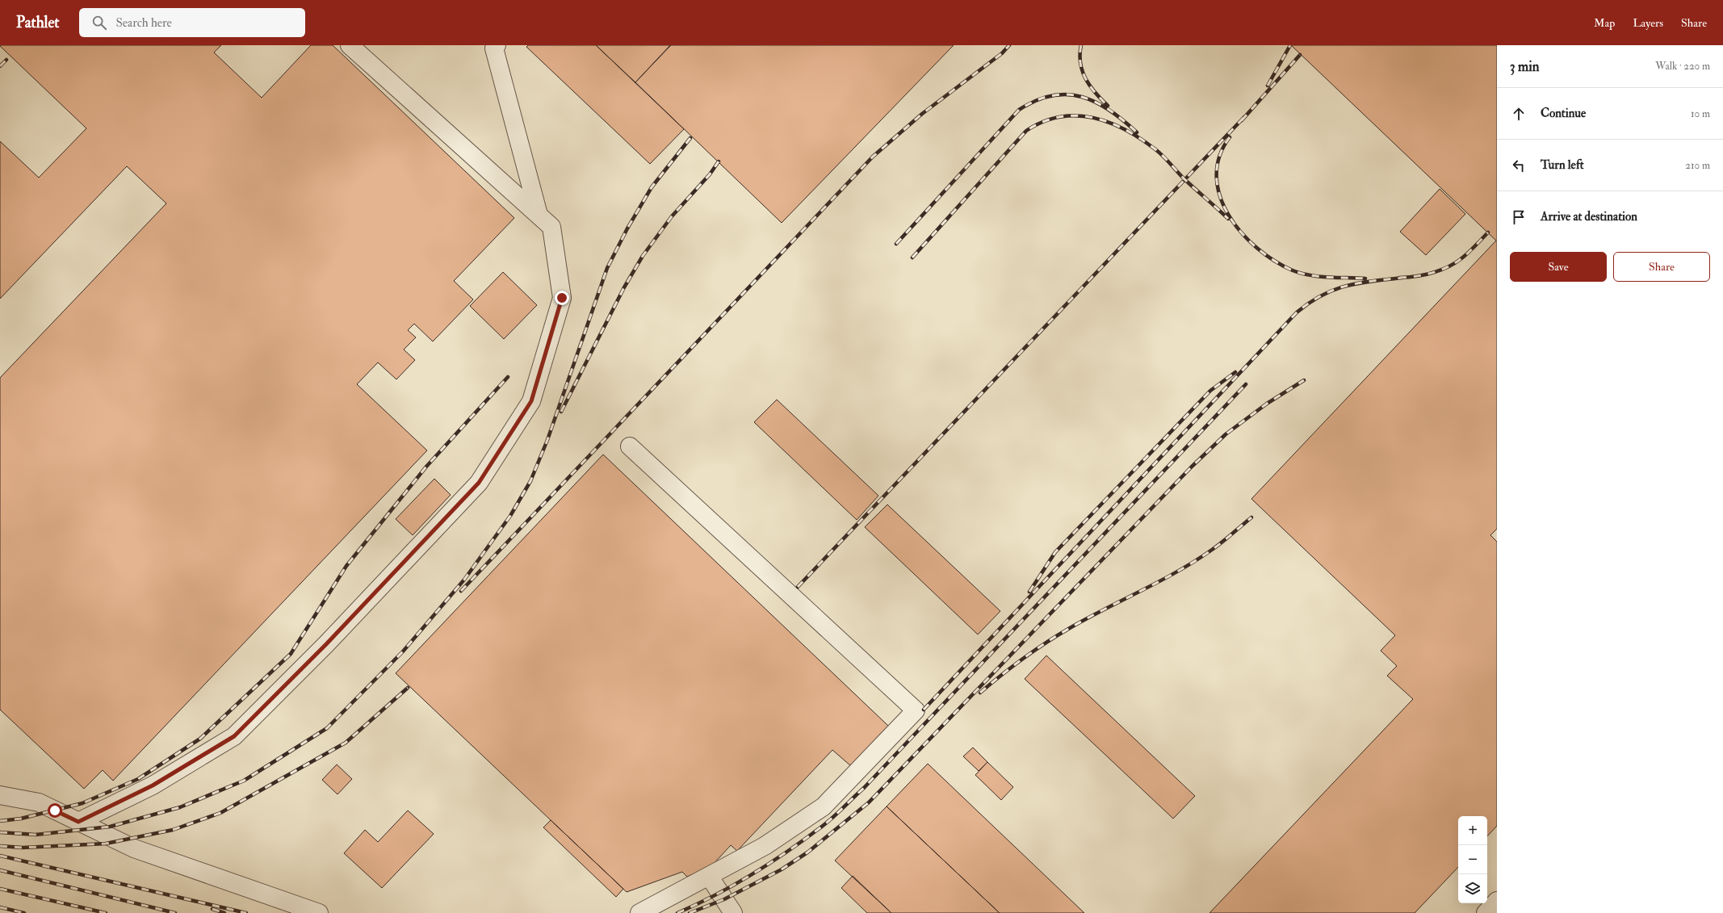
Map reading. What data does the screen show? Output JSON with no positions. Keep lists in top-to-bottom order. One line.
{"page":{"header":"Pathlet","search":"Search here","nav":["Map","Layers","Share"],"heading":["3 min","Walk · 220 m"],"list":[["Continue","10 m"],["Turn left","210 m"],"Arrive at destination"],"buttons":["Save","Share"],"map_buttons":["+","−"]}}
